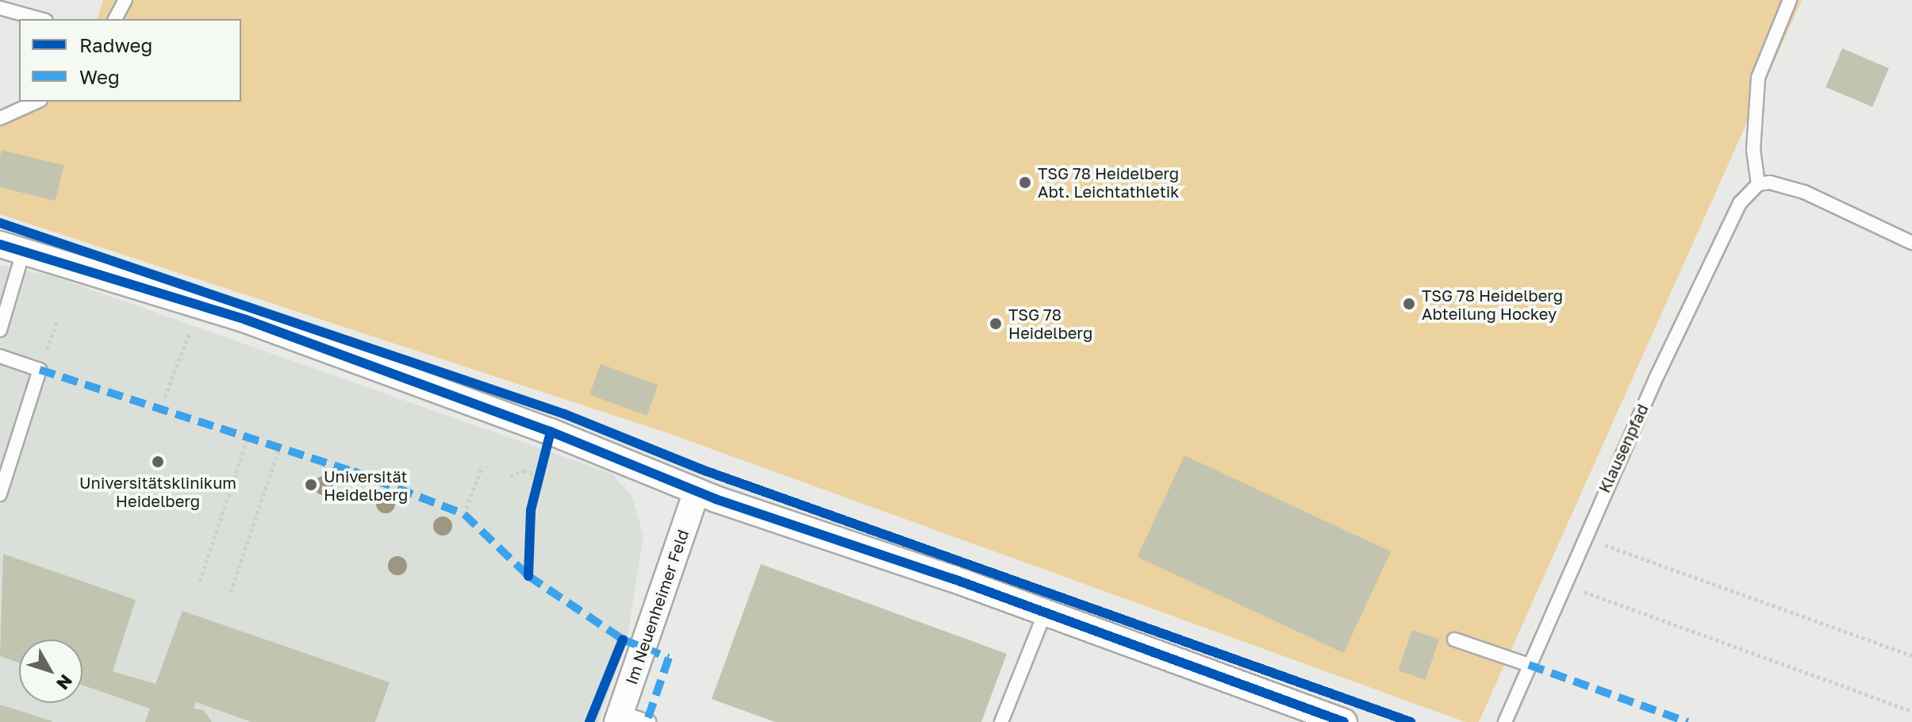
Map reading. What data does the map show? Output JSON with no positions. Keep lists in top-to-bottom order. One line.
{"streets":{"street":["Im Neuenheimer Feld"],"lane":["Klausenpfad"]},"places":["TSG 78 Heidelberg Abt. Leichtathletik","TSG 78 Heidelberg Abteilung Hockey","TSG 78 Heidelberg","Universitätsklinikum Heidelberg","Universität Heidelberg"],"legend":["Radweg","Weg"],"north":"bottom right"}
